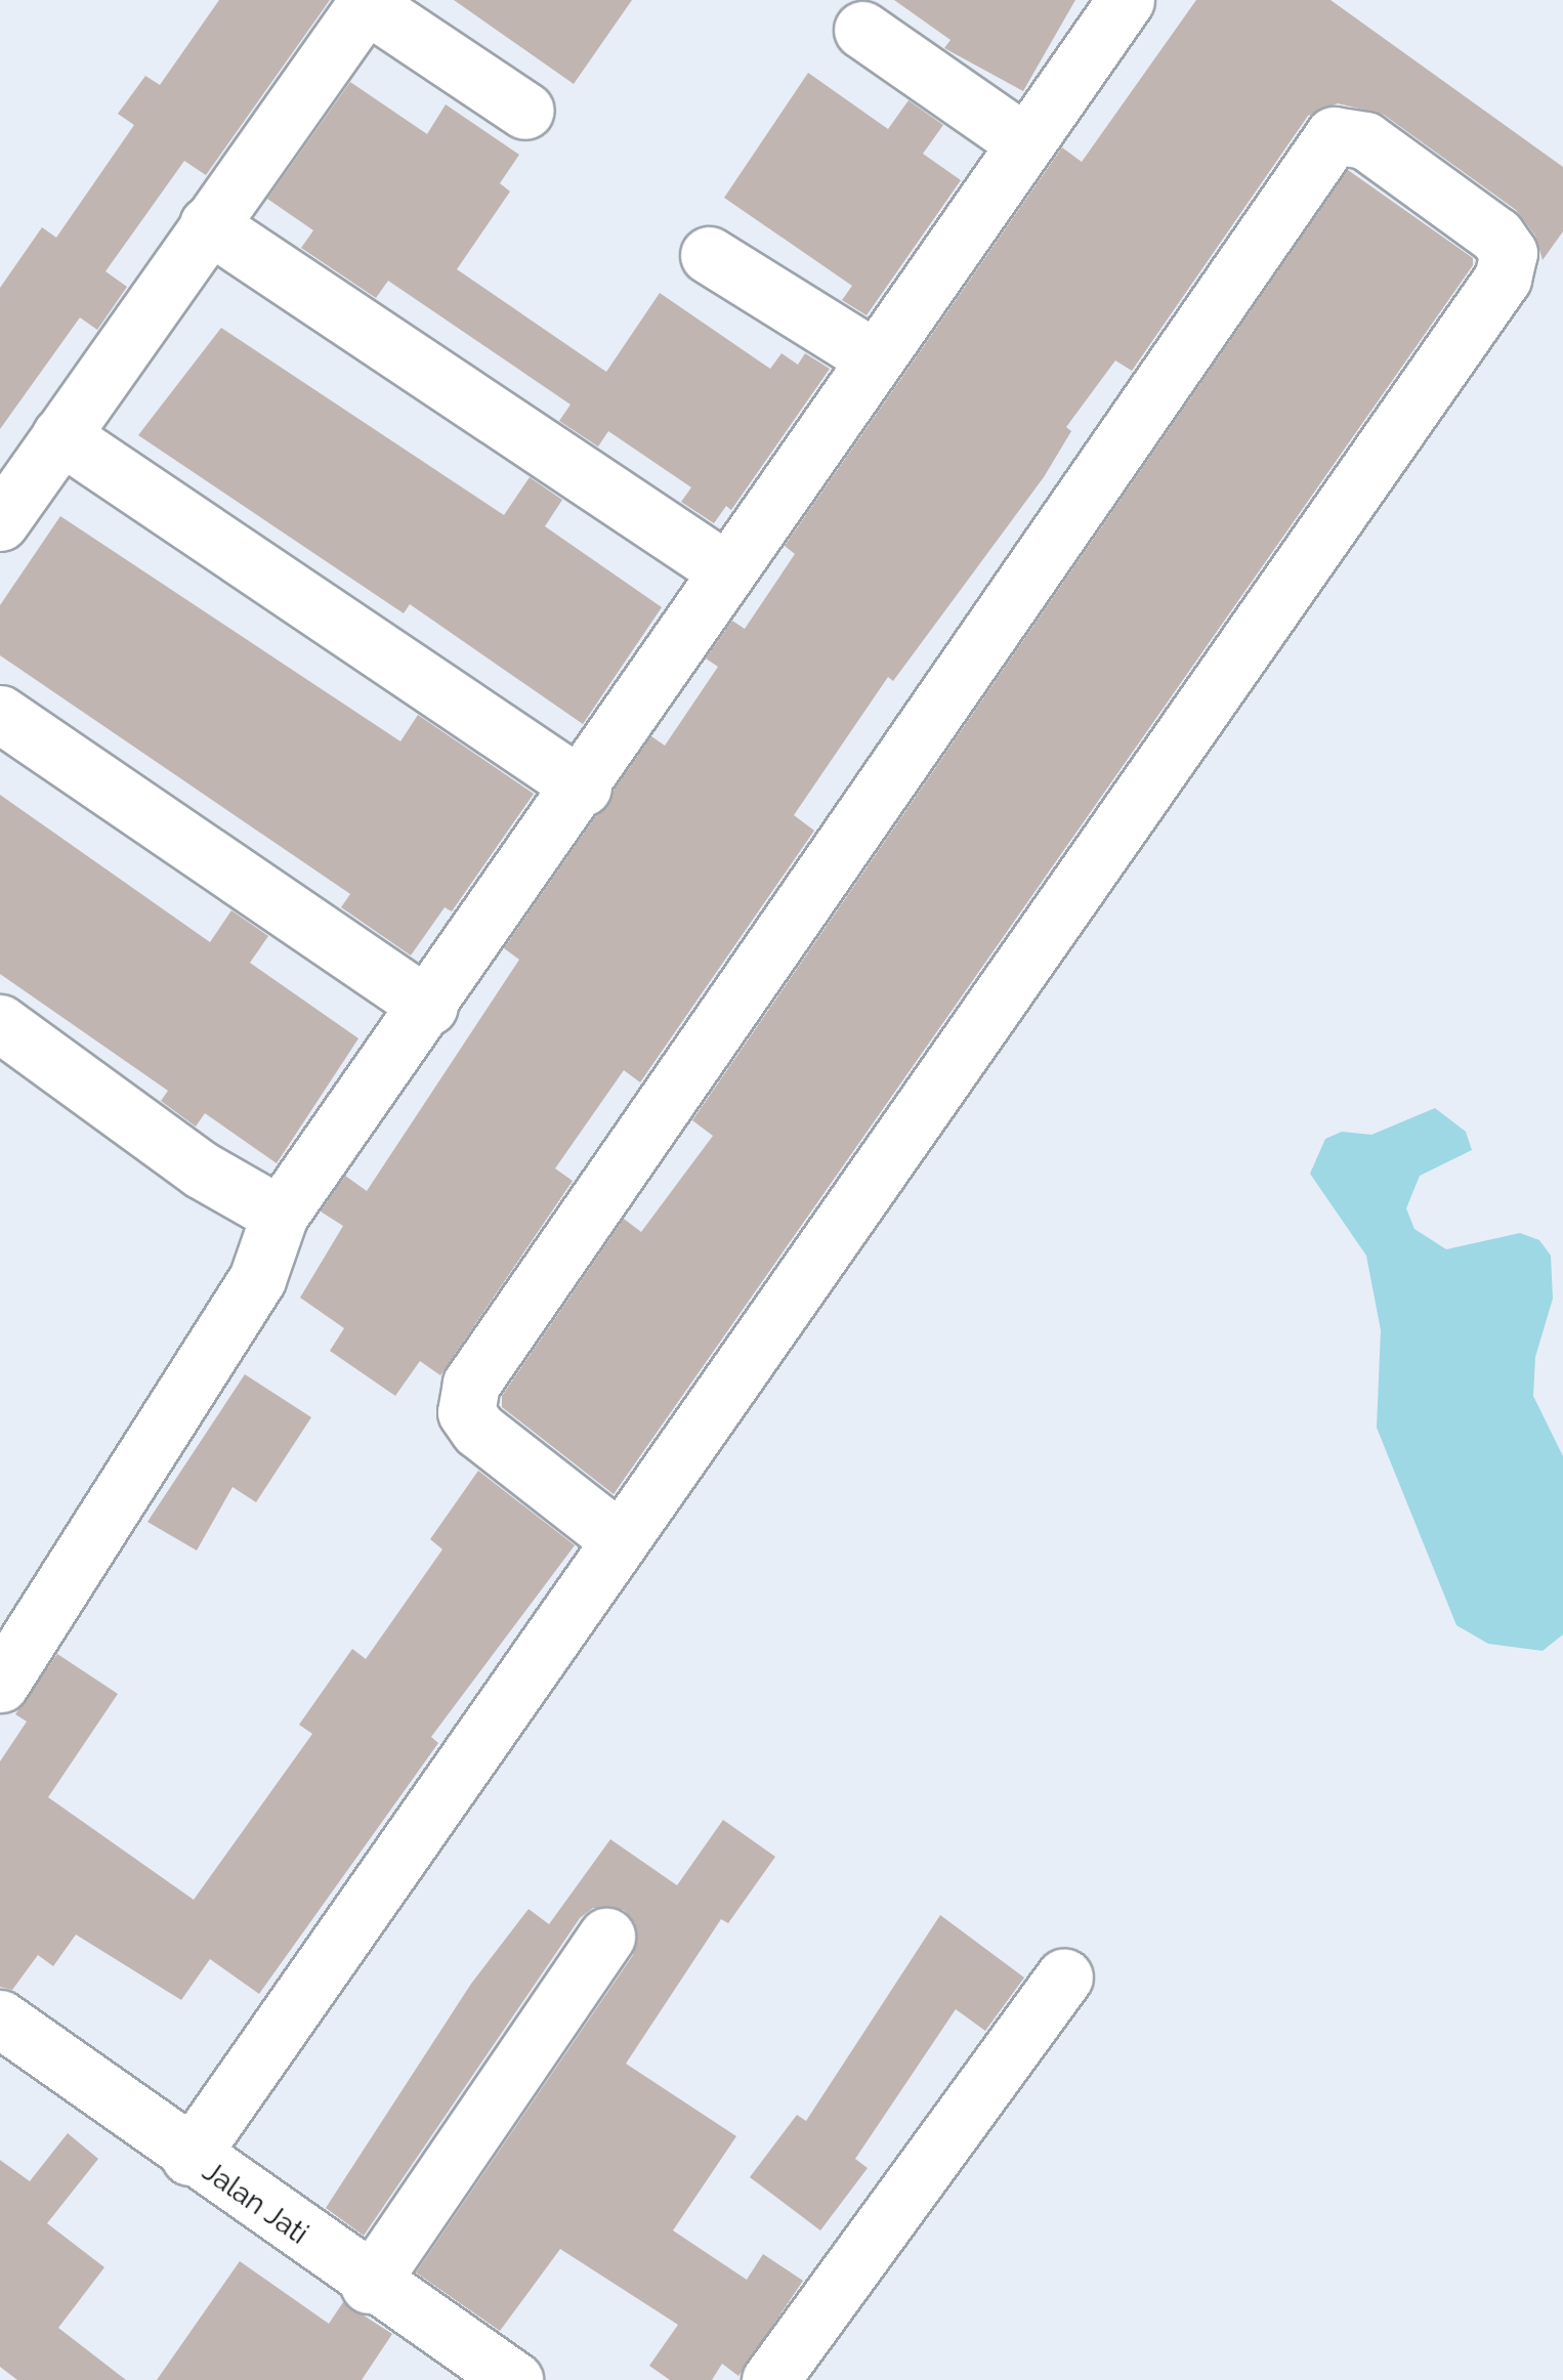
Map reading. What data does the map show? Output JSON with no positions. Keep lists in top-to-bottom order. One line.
{"streets":{"street":["Jalan Jati"]}}
